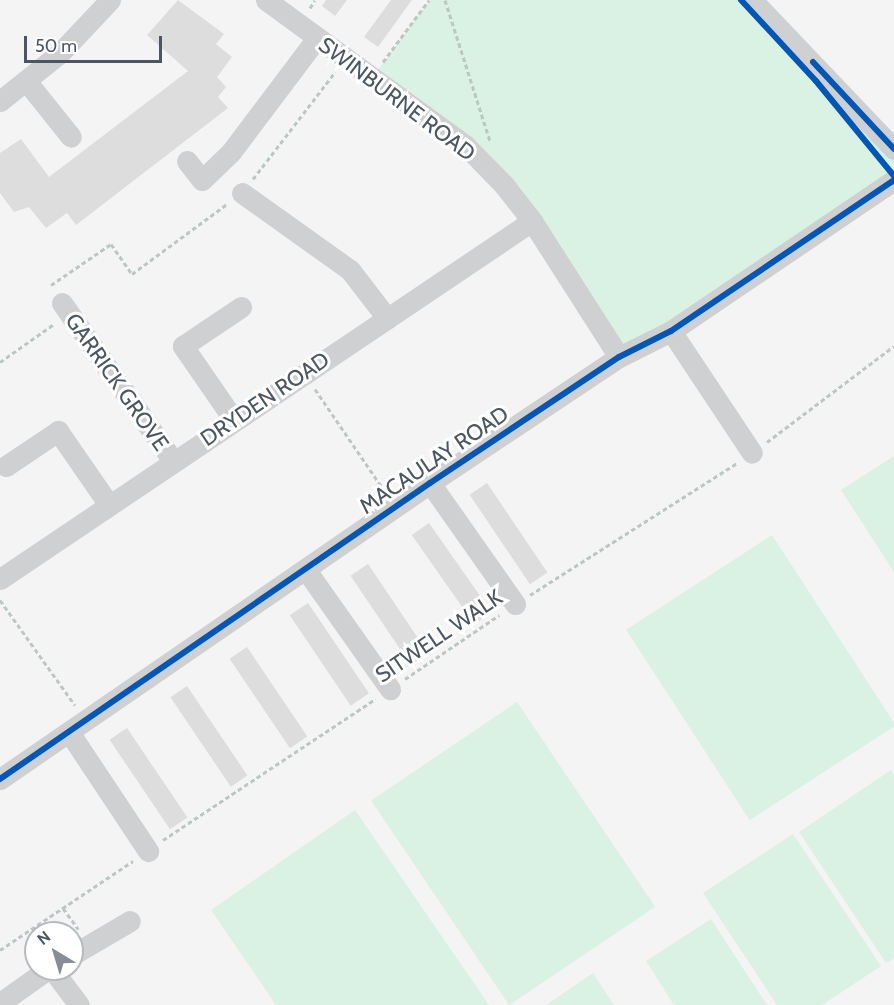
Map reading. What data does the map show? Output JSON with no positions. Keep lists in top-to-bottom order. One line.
{"streets":{"street":["SWINBURNE ROAD","GARRICK GROVE","DRYDEN ROAD","MACAULAY ROAD"],"path":["SITWELL WALK"]},"crossings":[["SWINBURNE ROAD","DRYDEN ROAD"],["SWINBURNE ROAD","MACAULAY ROAD"],["GARRICK GROVE","DRYDEN ROAD"],["MACAULAY ROAD","SITWELL WALK"]],"scale_bar":"50 m","north":"top left"}
